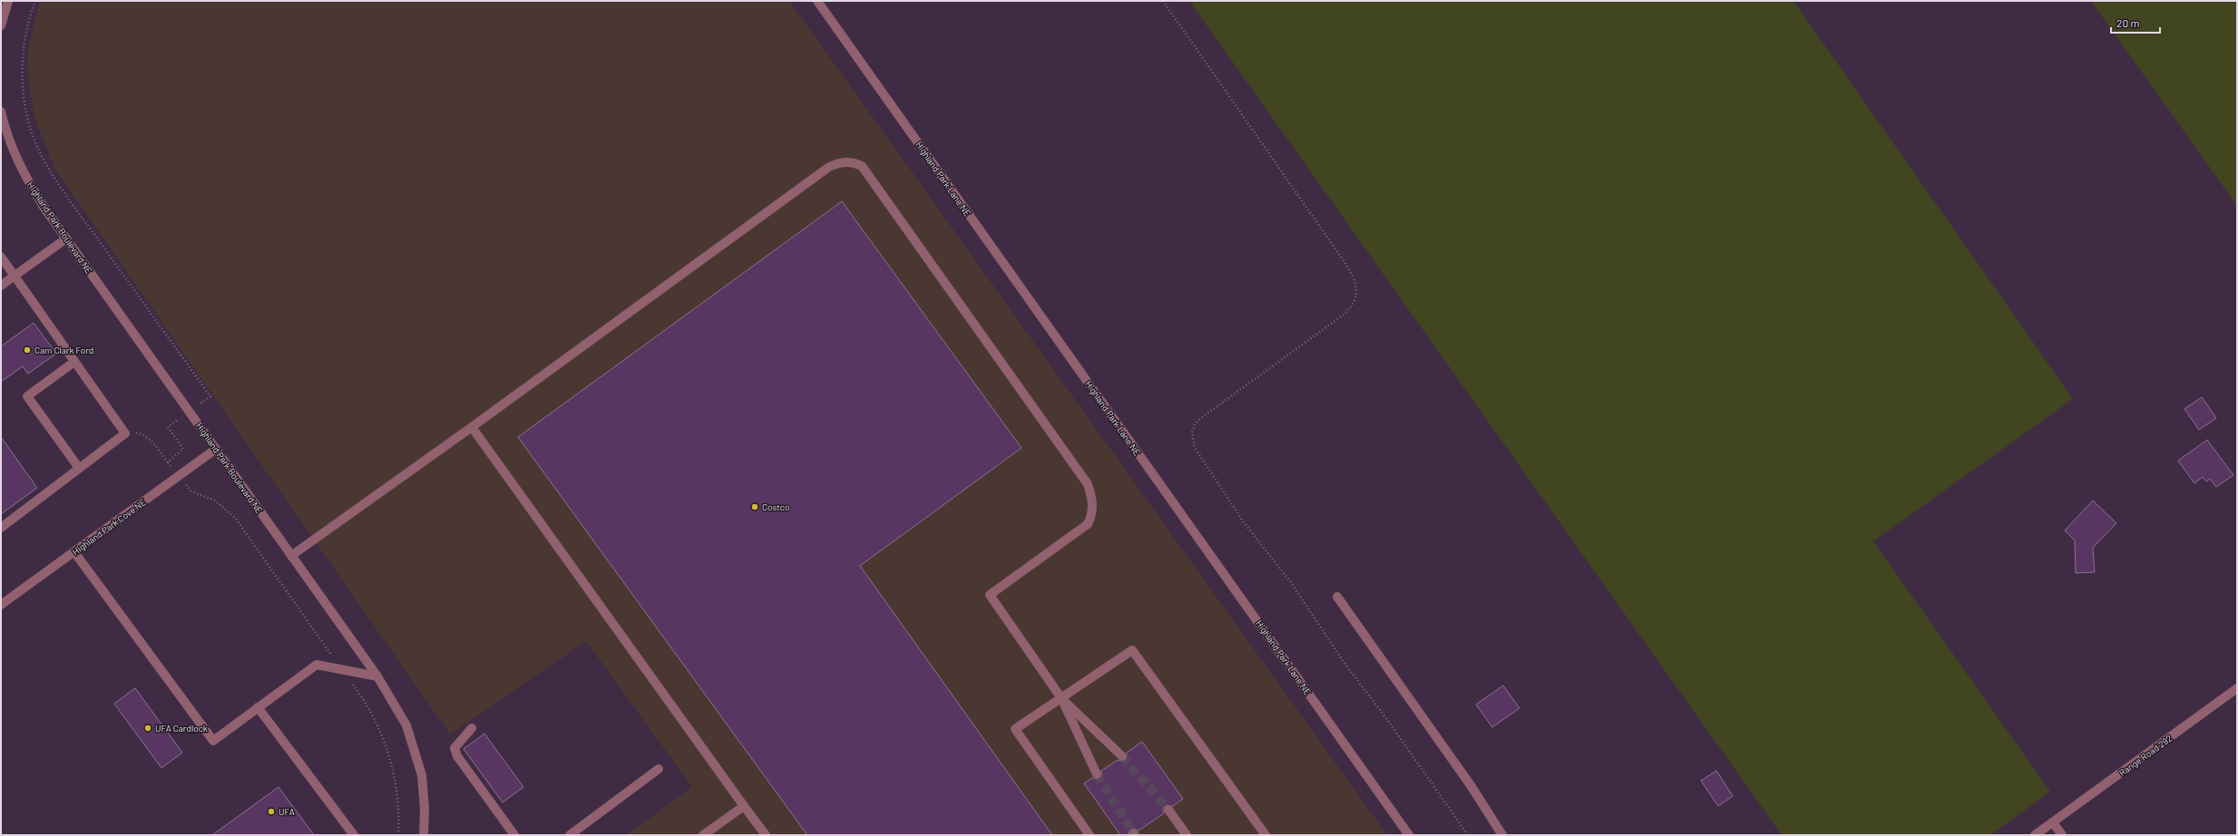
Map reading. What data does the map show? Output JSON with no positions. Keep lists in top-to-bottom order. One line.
{"streets":{"street":["Highland Park Lane NE","Highland Park Boulevard NE","Highland Park Cove NE","Range Road 292"]},"crossings":[["Highland Park Boulevard NE","Highland Park Cove NE"]],"places":["Cam Clark Ford","Costco","UFA Cardlock","UFA"],"scale_bar":"20 m"}
